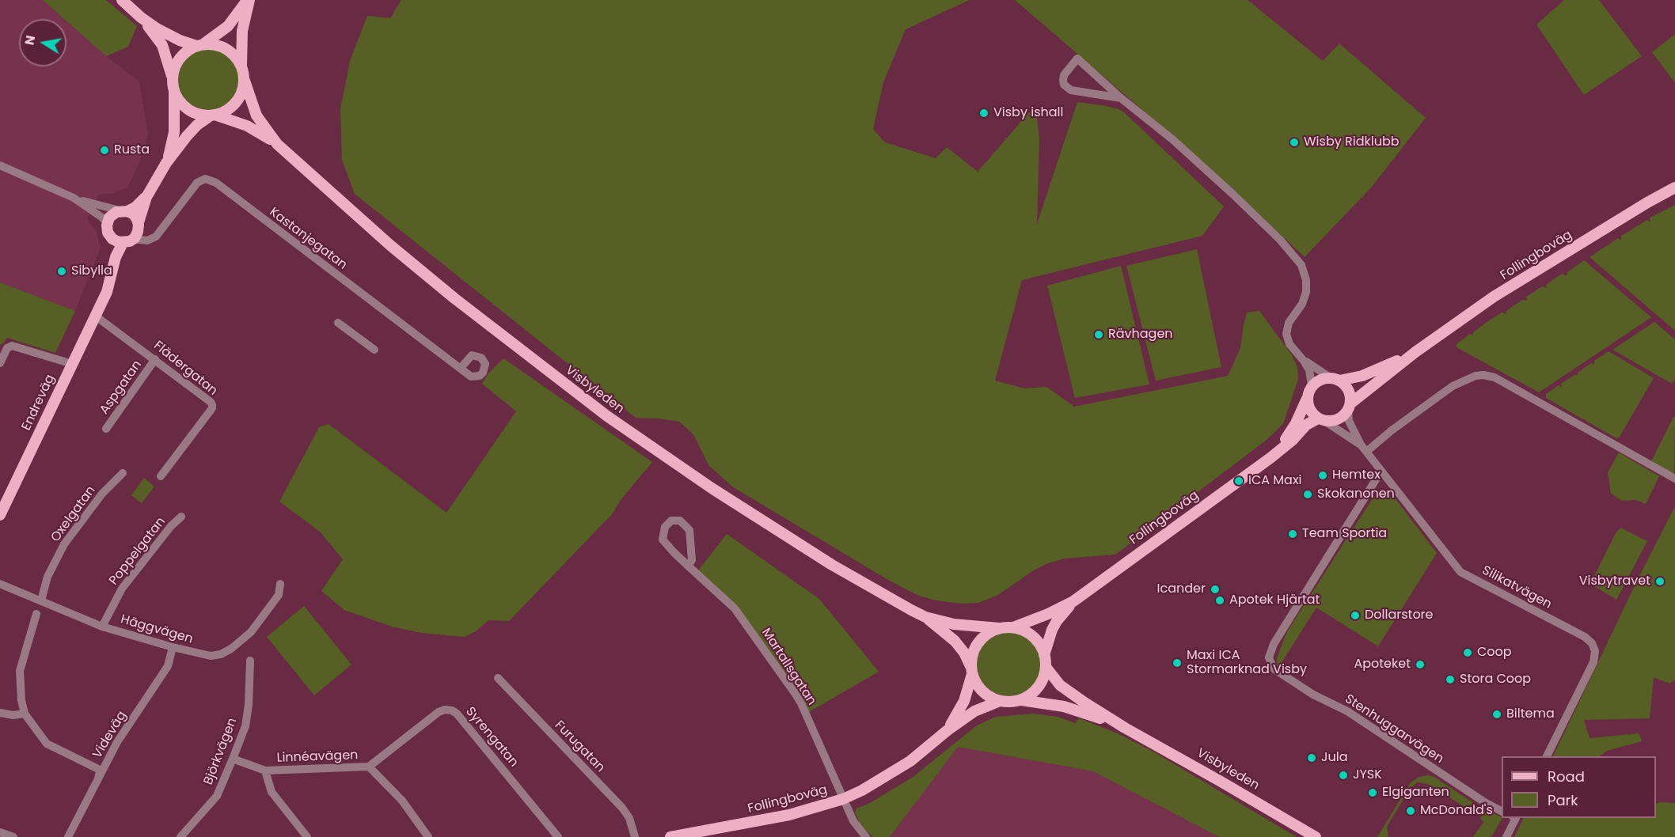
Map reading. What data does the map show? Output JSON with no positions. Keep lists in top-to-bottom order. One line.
{"streets":{"main road":["Follingboväg","Visbyleden","Endreväg"],"street":["Kastanjegatan","Flädergatan","Aspgatan","Oxelgatan","Poppelgatan","Silikatvägen","Häggvägen","Martallsgatan","Stenhuggarvägen","Videväg","Syrengatan","Furugatan","Björkvägen","Linnéavägen"]},"crossings":[["Follingboväg","Visbyleden"],["Follingboväg","Martallsgatan"],["Flädergatan","Aspgatan"],["Flädergatan","Endreväg"],["Oxelgatan","Häggvägen"],["Poppelgatan","Häggvägen"],["Silikatvägen","Stenhuggarvägen"],["Häggvägen","Videväg"],["Syrengatan","Linnéavägen"],["Björkvägen","Linnéavägen"]],"places":["Visby ishall","Wisby Ridklubb","Rusta","Sibylla","Rävhagen","Hemtex","ICA Maxi","Skokanonen","Team Sportia","Visbytravet","Icander","Apotek Hjärtat","Dollarstore","Coop","Maxi ICA Stormarknad Visby","Apoteket","Stora Coop","Biltema","Jula","JYSK","Elgiganten","McDonald's"],"legend":["Road","Park"],"north":"left"}
